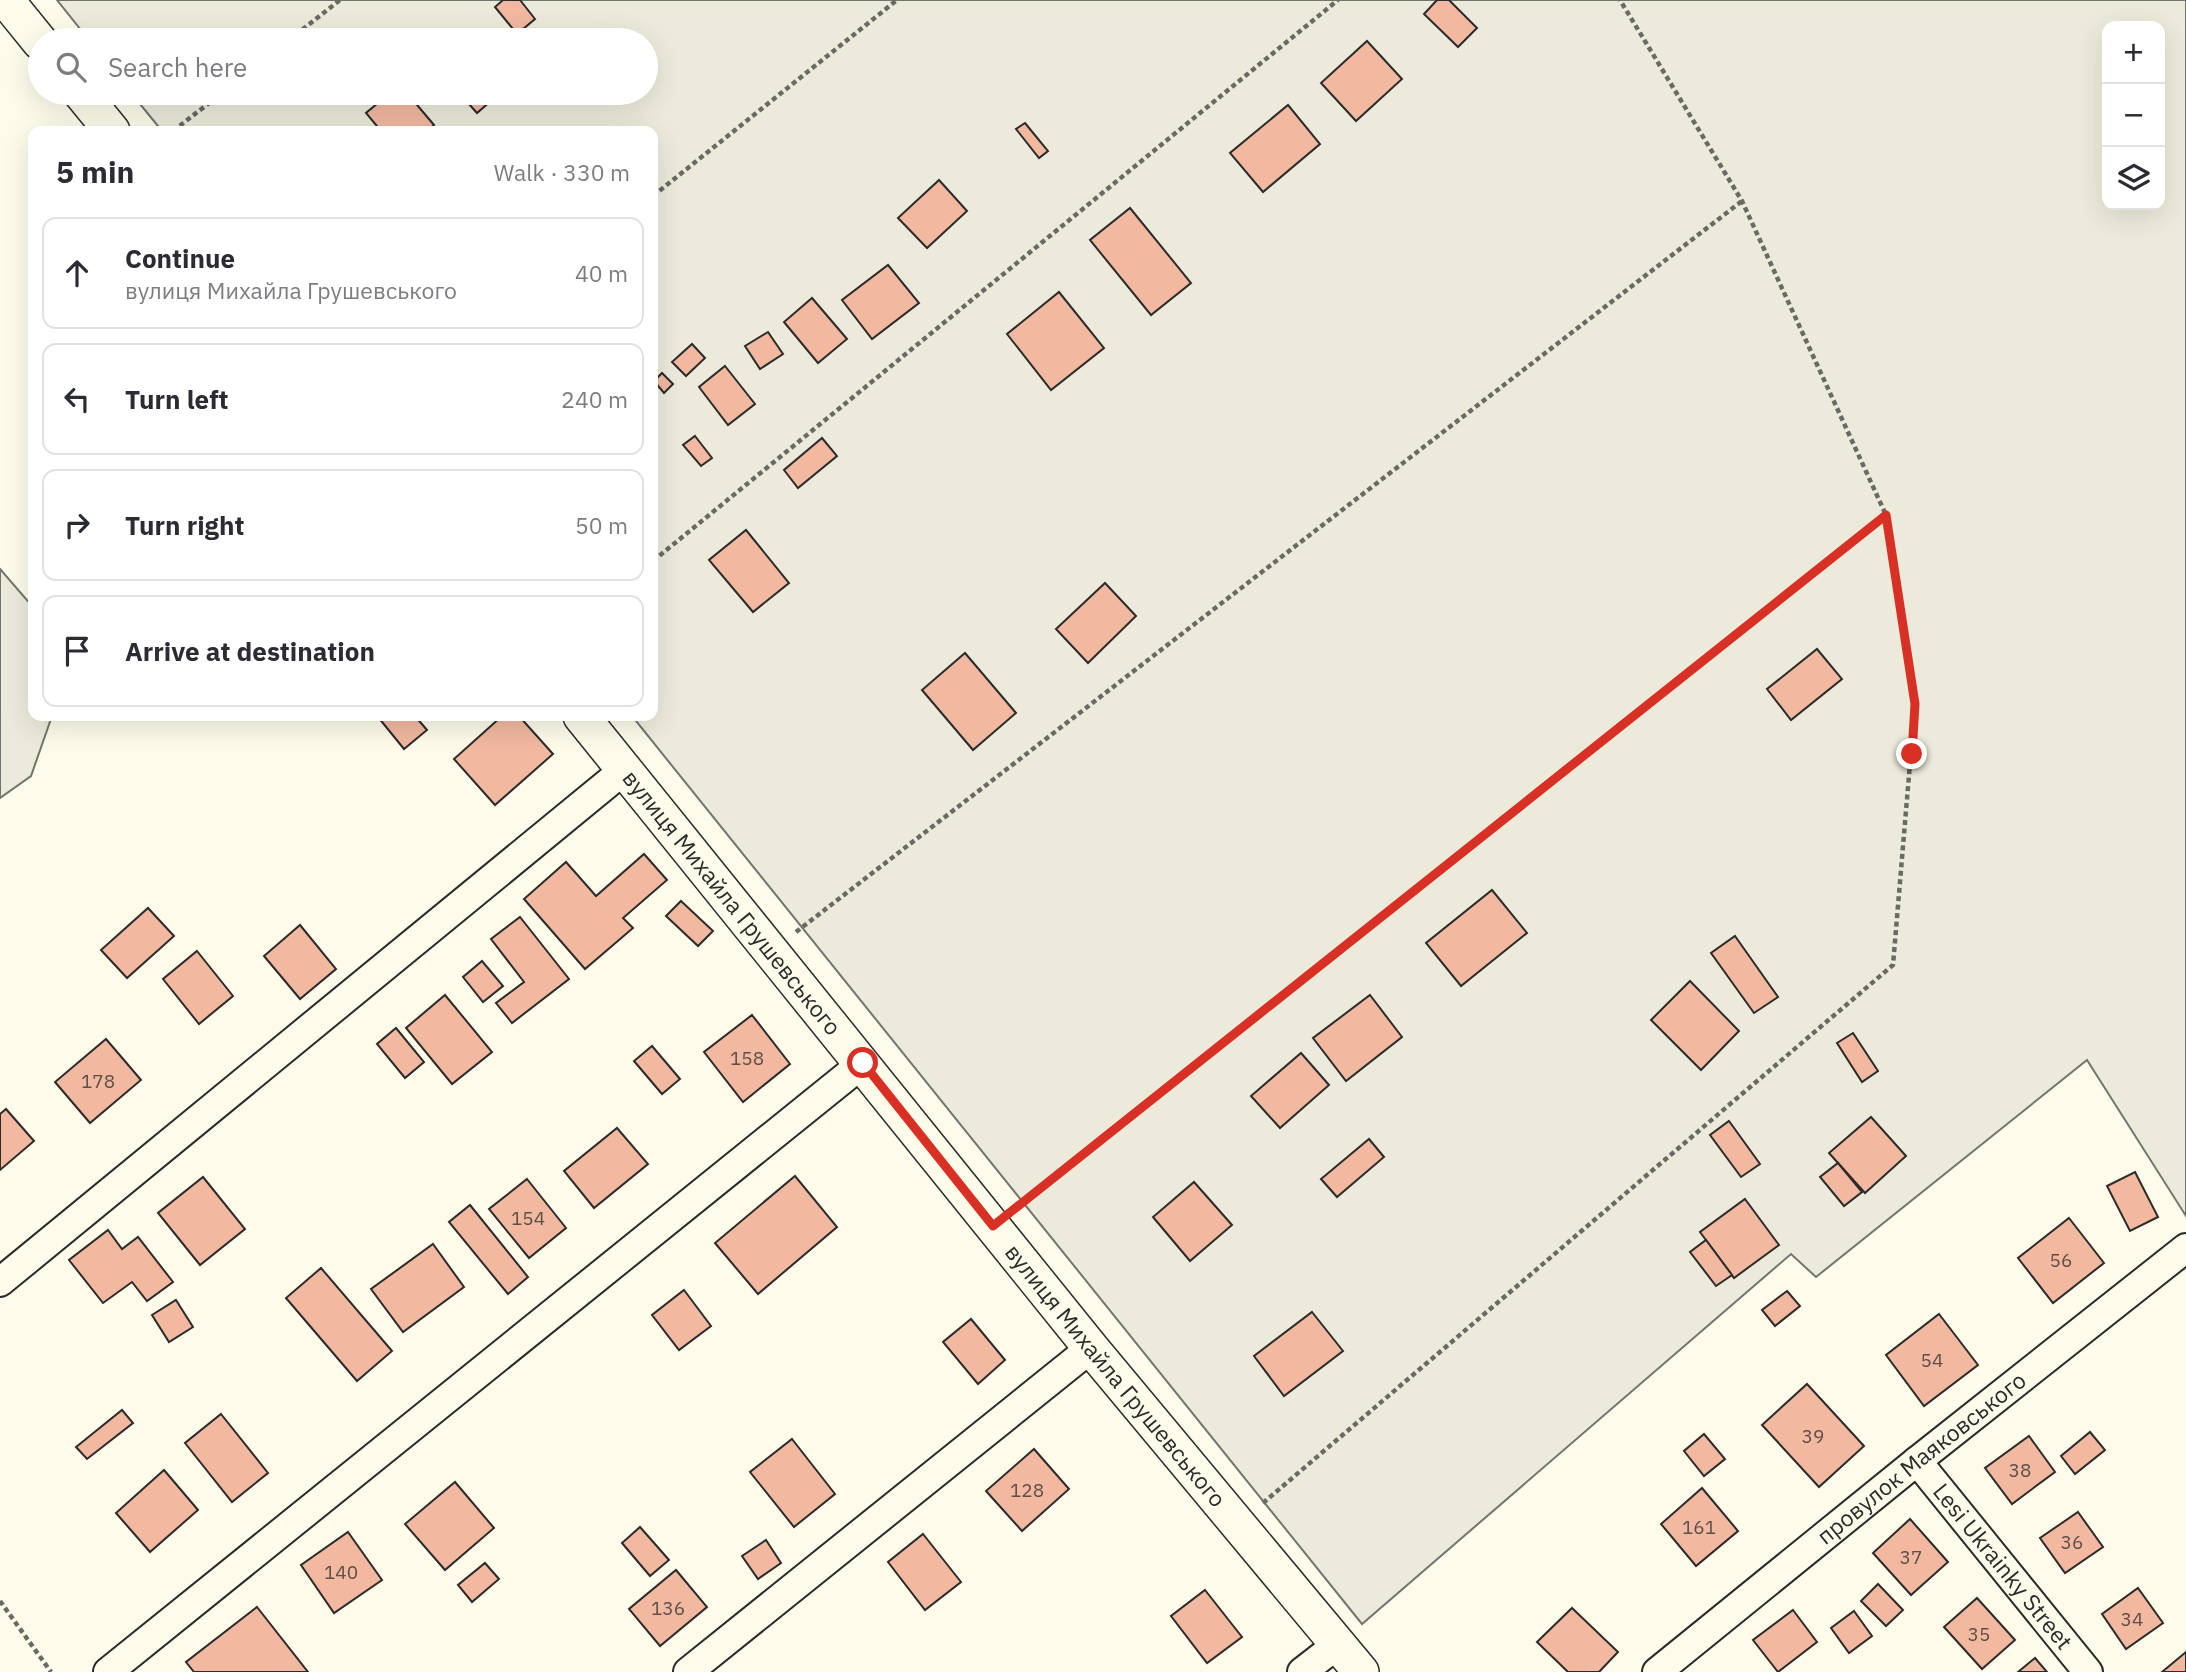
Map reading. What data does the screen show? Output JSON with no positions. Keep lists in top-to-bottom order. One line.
{"streets":{"street":["вулиця Михайла Грушевського","провулок Маяковського","Lesi Ukrainky Street"]},"crossings":[["провулок Маяковського","Lesi Ukrainky Street"]],"house_numbers":["158","178","154","56","54","39","38","128","161","36","37","140","136","34","35"],"page":{"map_buttons":["+","−"],"search":"Search here","heading":["5 min","Walk · 330 m"],"list":[["Continue","вулиця Михайла Грушевського","40 m"],["Turn left","240 m"],["Turn right","50 m"],"Arrive at destination"]}}
